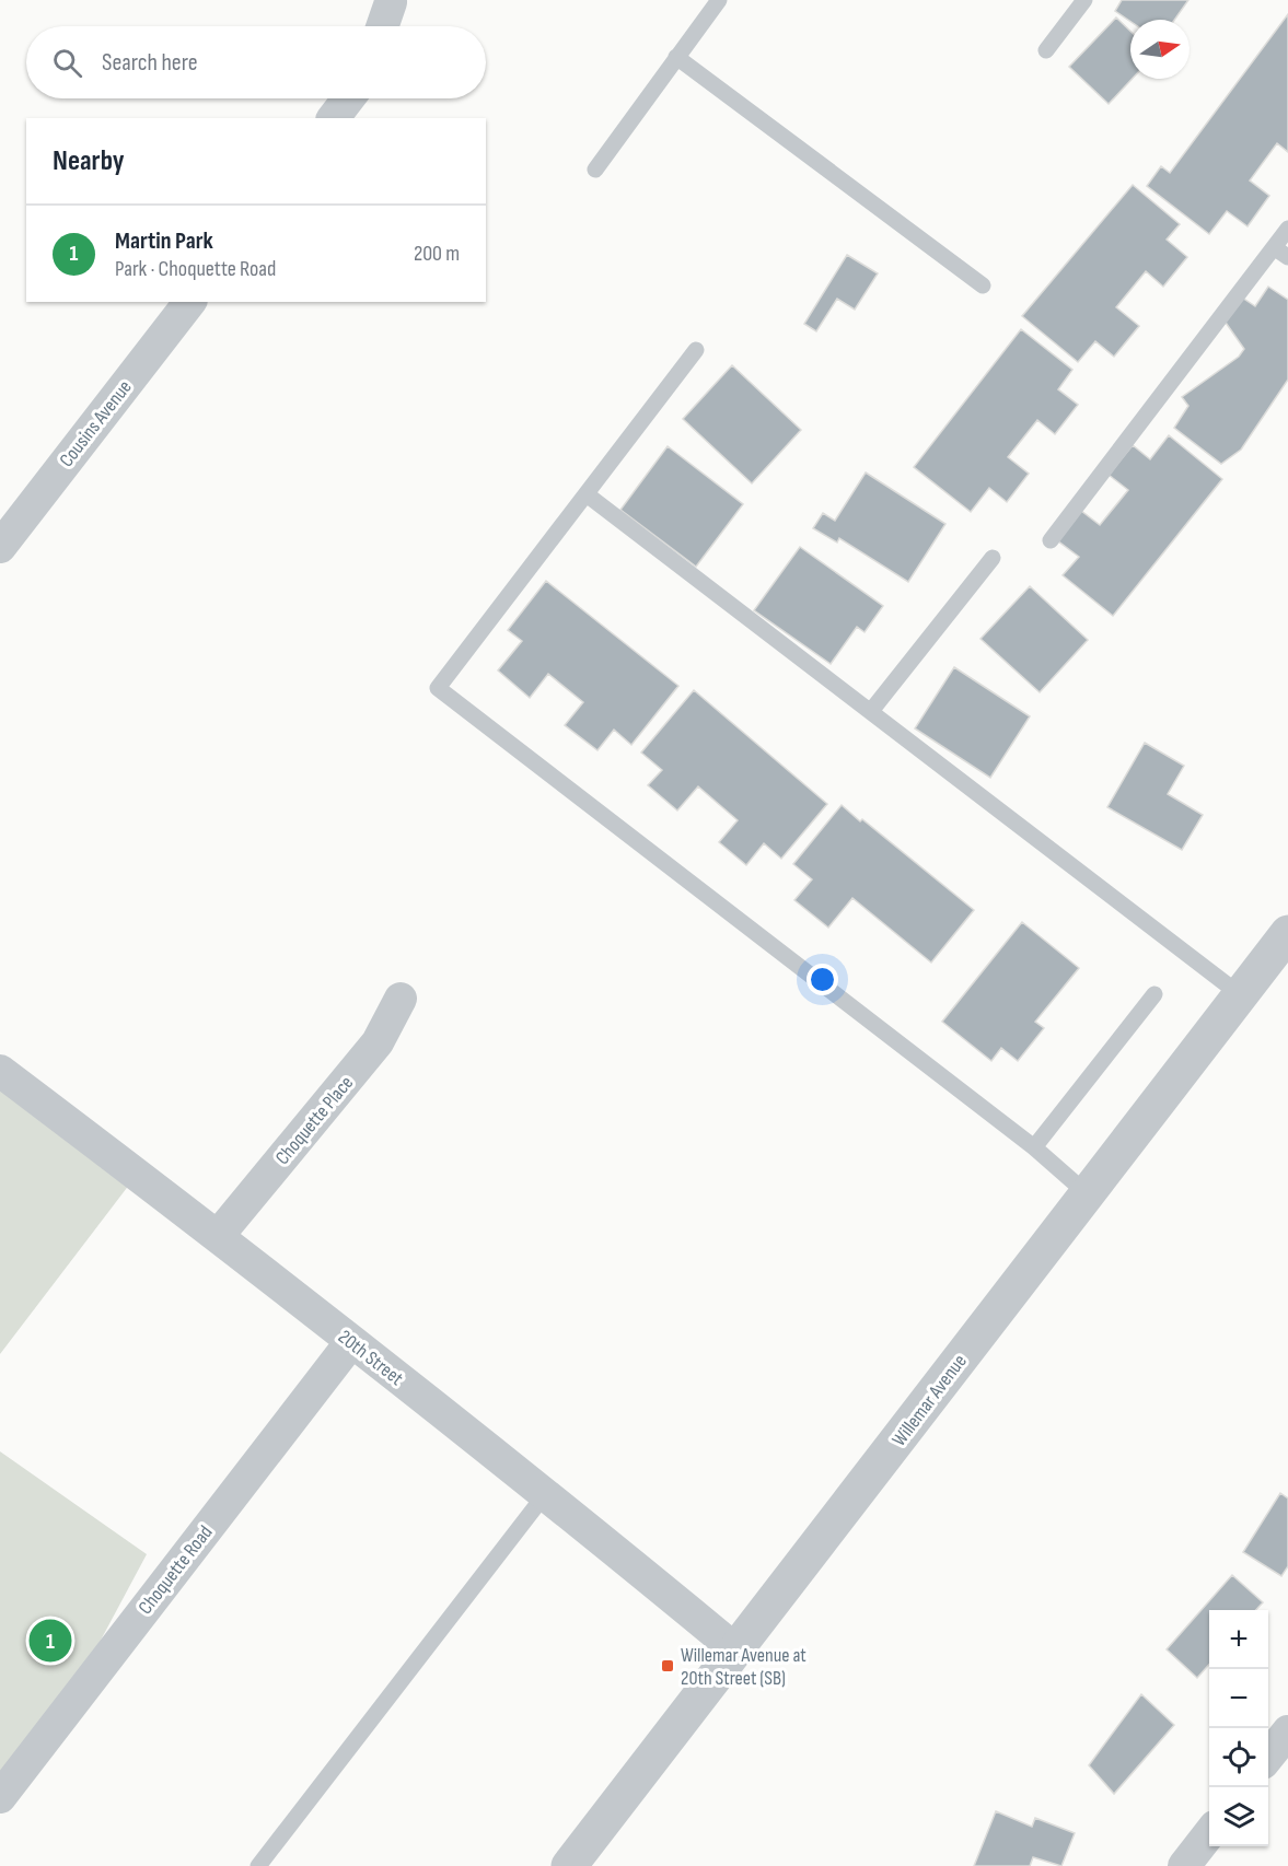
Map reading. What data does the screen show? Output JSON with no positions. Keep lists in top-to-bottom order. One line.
{"streets":{"street":["Cousins Avenue","Choquette Place","20th Street","Willemar Avenue","Choquette Road"]},"crossings":[["Choquette Place","20th Street"],["20th Street","Willemar Avenue"],["20th Street","Choquette Road"]],"places":{"transit":["Willemar Avenue at 20th Street (SB)"]},"north":"right","page":{"search":"Search here","heading":"Nearby","list":[{"mark":"1","name":"Martin Park","note":"Park · Choquette Road","value":"200 m"}],"map_buttons":["+","−"],"pins":"1"}}
